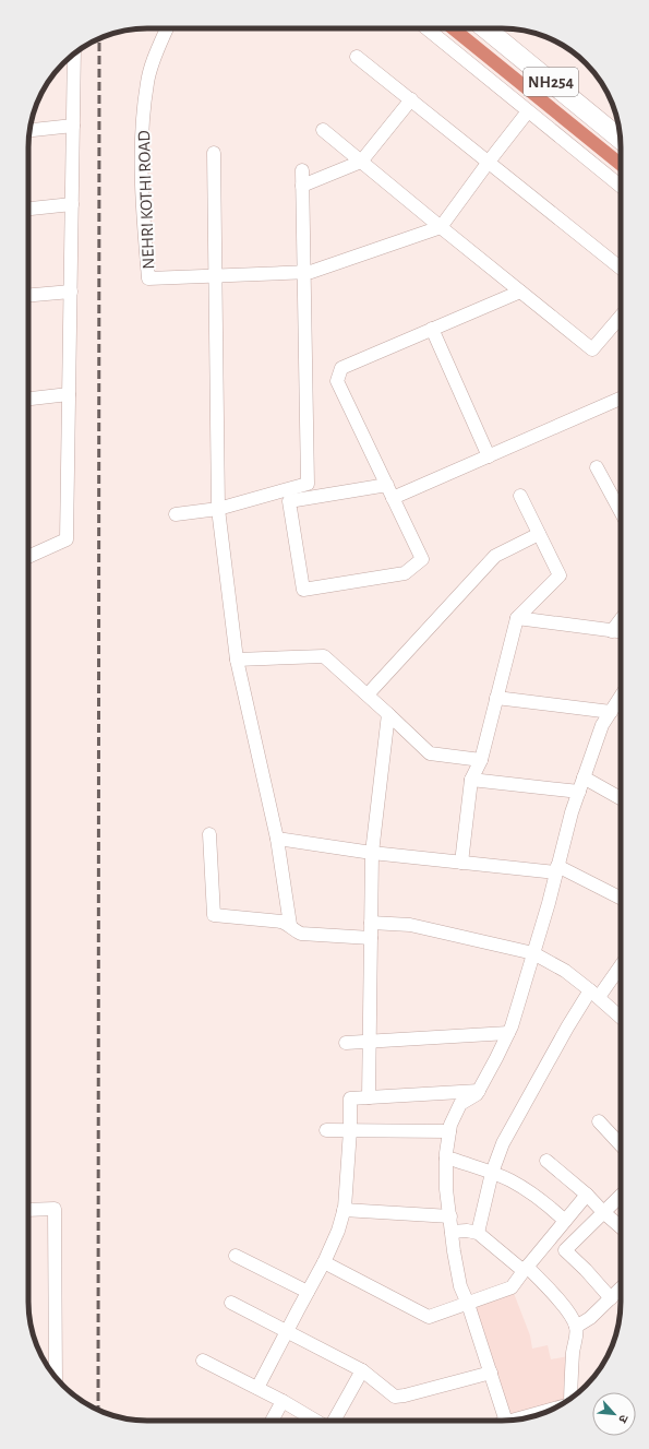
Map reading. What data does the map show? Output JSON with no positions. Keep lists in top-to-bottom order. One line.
{"streets":{"highway":["NH254"],"street":["NEHRI KOTHI ROAD"]},"north":"bottom right"}
